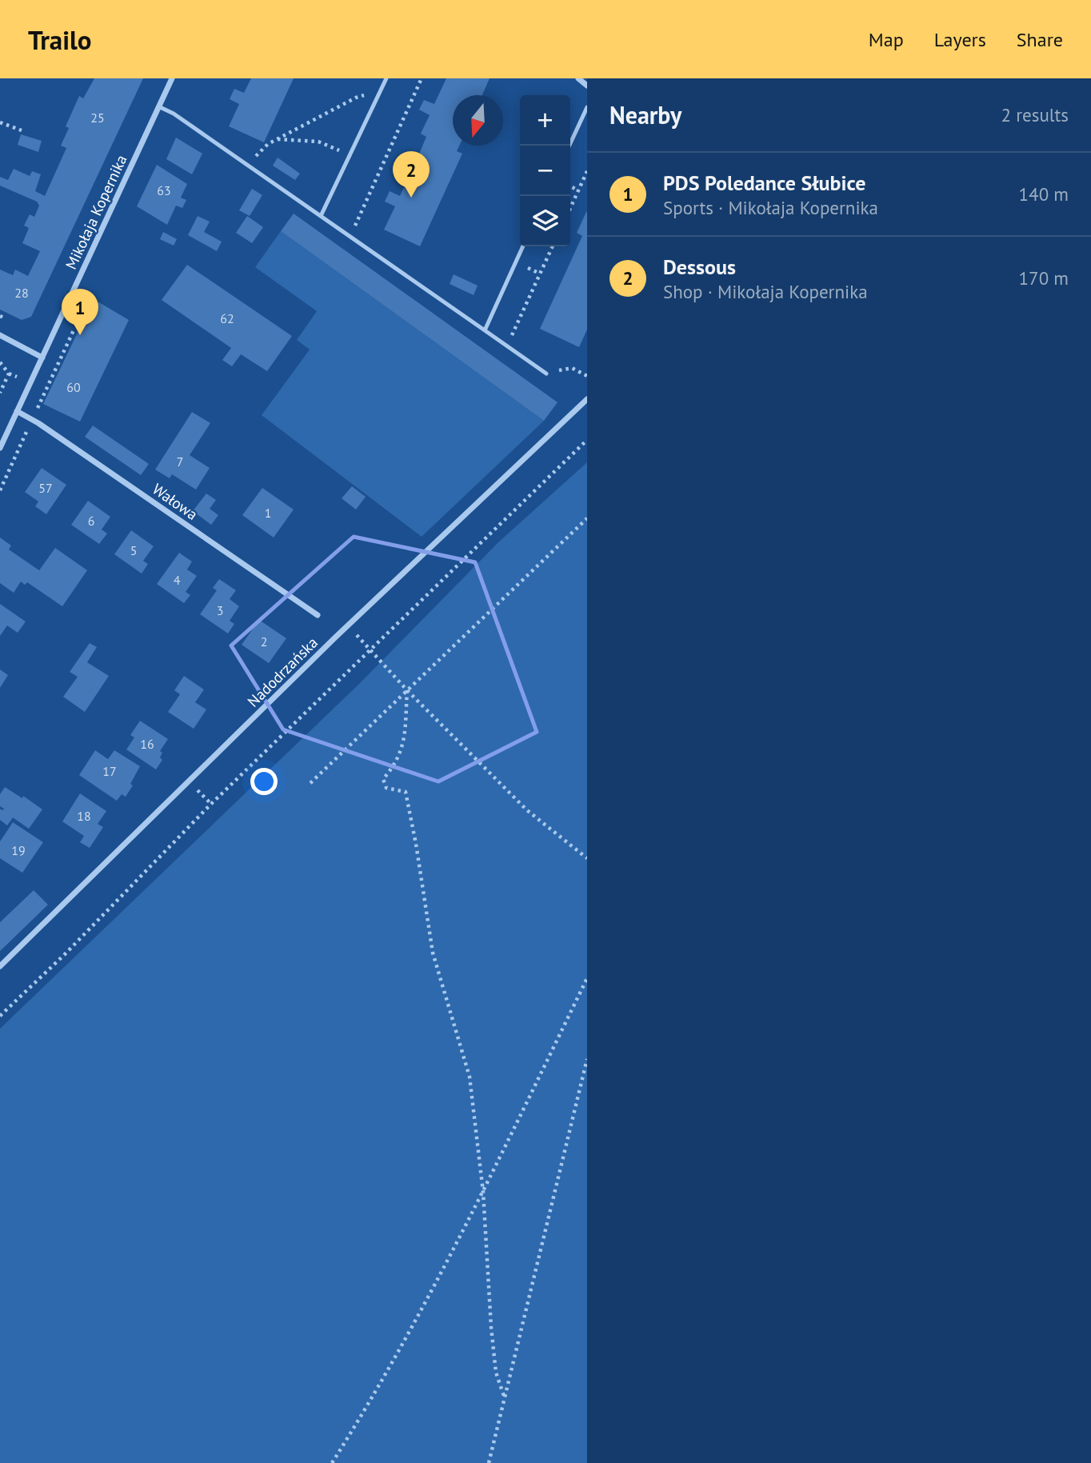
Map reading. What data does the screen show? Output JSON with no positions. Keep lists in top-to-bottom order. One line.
{"streets":{"street":["Mikołaja Kopernika","Wałowa","Nadodrzańska"]},"crossings":[["Mikołaja Kopernika","Wałowa"]],"house_numbers":["25","63","28","62","60","7","57","1","6","5","4","3","2","16","17","18","19"],"north":"bottom","page":{"header":"Trailo","nav":["Map","Layers","Share"],"heading":["Nearby","2 results"],"map_buttons":["+","−"],"pins":["2","1"],"list":[{"mark":"1","name":"PDS Poledance Słubice","note":"Sports · Mikołaja Kopernika","value":"140 m"},{"mark":"2","name":"Dessous","note":"Shop · Mikołaja Kopernika","value":"170 m"}]}}
